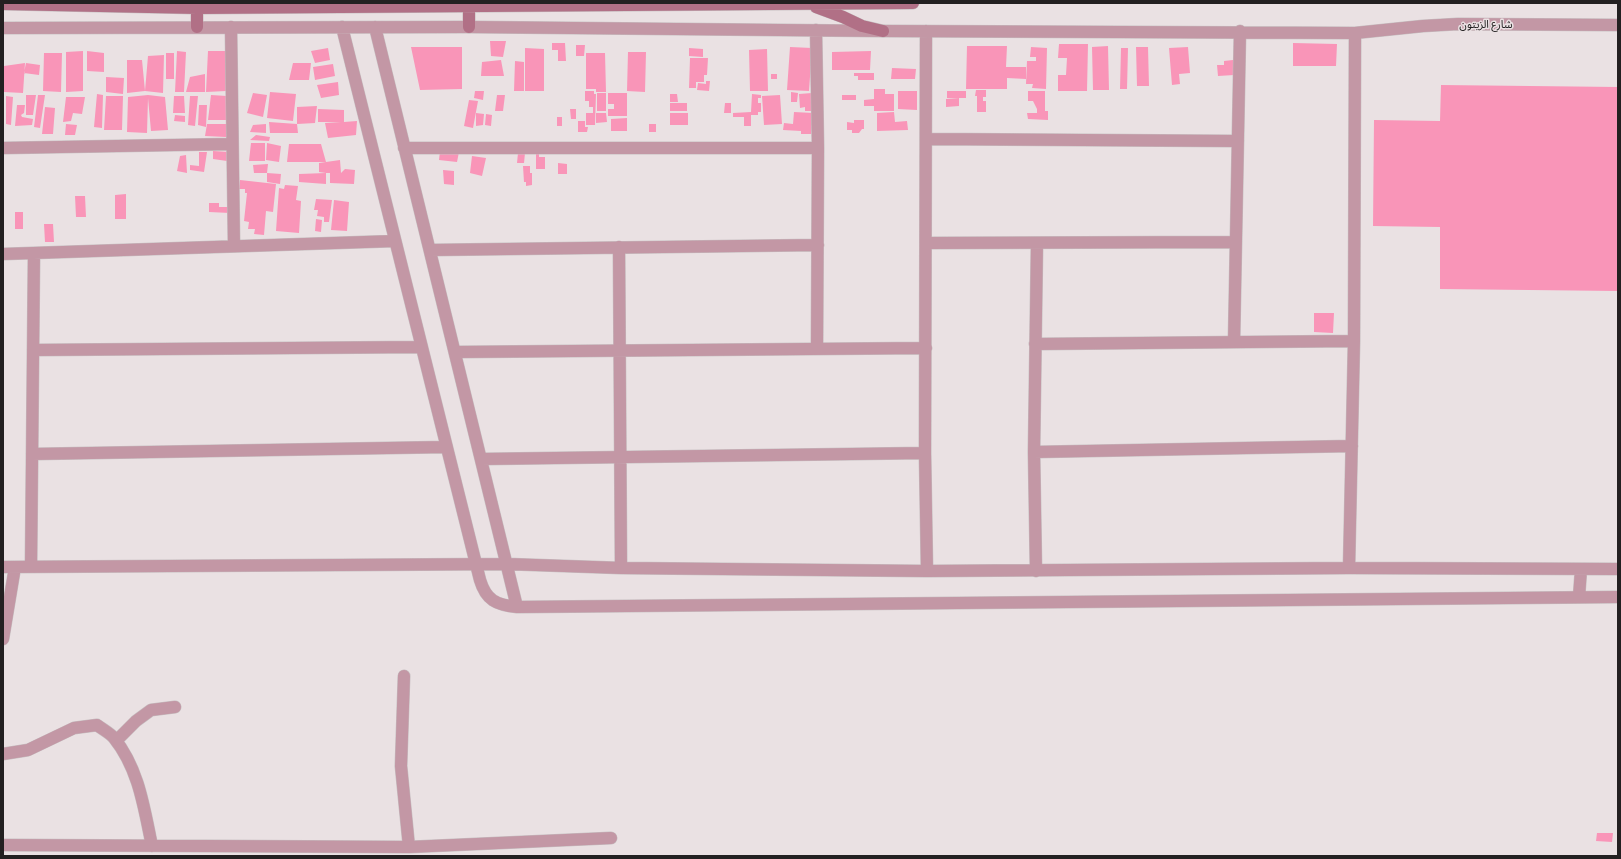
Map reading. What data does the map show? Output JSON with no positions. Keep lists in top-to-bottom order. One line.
{"streets":{"street":["شارع الزيتون"]}}
